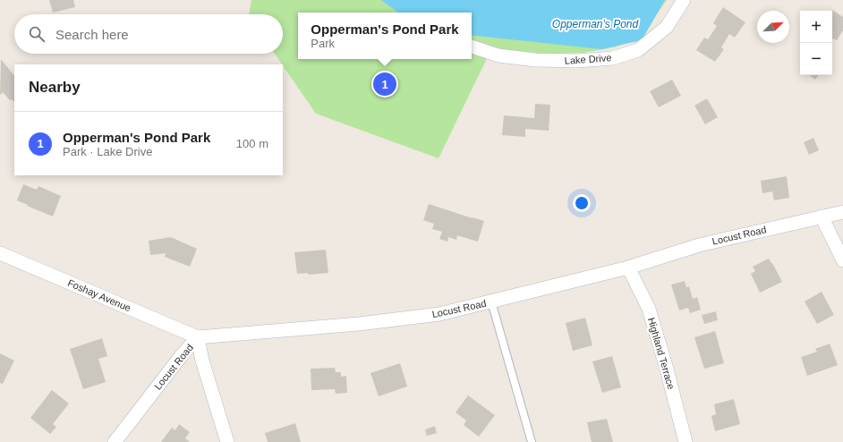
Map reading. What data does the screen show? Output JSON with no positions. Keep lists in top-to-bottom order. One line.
{"streets":{"street":["Lake Drive","Locust Road","Foshay Avenue","Highland Terrace"]},"crossings":[["Locust Road","Foshay Avenue"],["Locust Road","Highland Terrace"]],"water":["Opperman's Pond"],"north":"top right","page":{"map_buttons":["+","−"],"popup":["Opperman's Pond Park","Park"],"search":"Search here","heading":"Nearby","pins":"1","list":[{"mark":"1","name":"Opperman's Pond Park","note":"Park · Lake Drive","value":"100 m"}]}}
